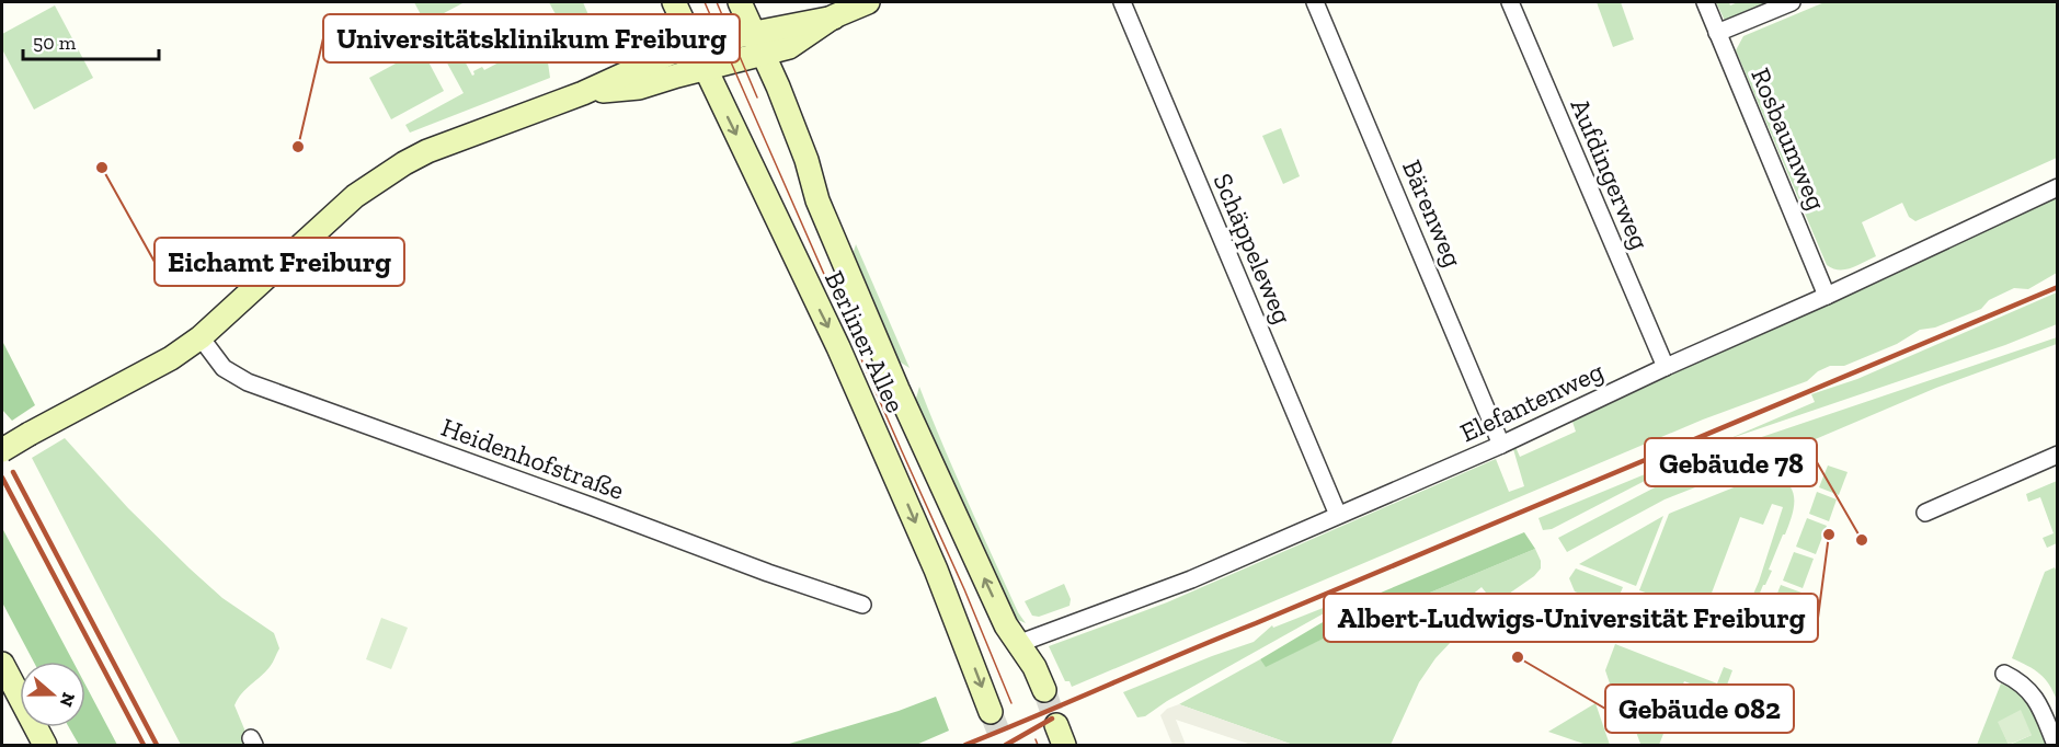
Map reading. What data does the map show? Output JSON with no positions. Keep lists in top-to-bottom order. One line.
{"streets":{"main road":["Berliner Allee"],"street":["Rosbaumweg","Aufdingerweg","Bärenweg","Schäppeleweg","Elefantenweg","Heidenhofstraße"]},"crossings":[["Rosbaumweg","Elefantenweg"],["Aufdingerweg","Elefantenweg"],["Bärenweg","Elefantenweg"],["Schäppeleweg","Elefantenweg"],["Berliner Allee","Elefantenweg"]],"places":["Universitätsklinikum Freiburg","Eichamt Freiburg","Albert-Ludwigs-Universität Freiburg","Gebäude 78","Gebäude 082"],"scale_bar":"50 m","north":"right"}
